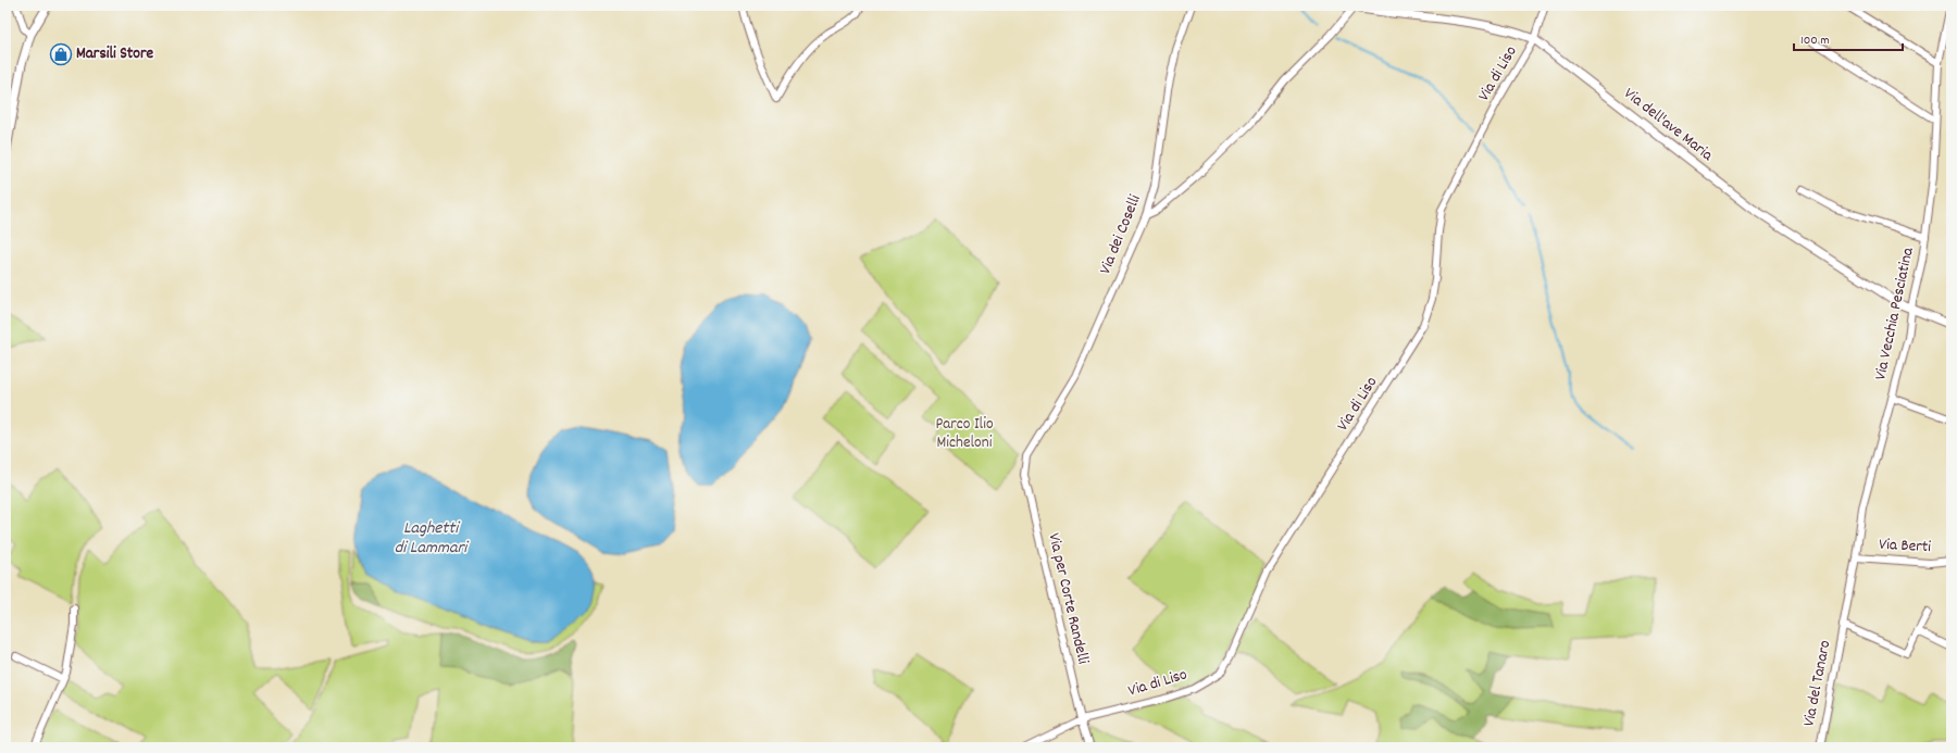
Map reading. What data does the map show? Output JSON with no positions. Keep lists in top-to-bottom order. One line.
{"streets":{"street":["Via di Liso","Via dell'ave Maria","Via dei Coselli","Via Vecchia Pesciatina","Via Berti","Via per Corte Randelli","Via del Tanaro"]},"crossings":[["Via di Liso","Via dell'ave Maria"],["Via di Liso","Via per Corte Randelli"],["Via dell'ave Maria","Via Vecchia Pesciatina"],["Via dei Coselli","Via per Corte Randelli"],["Via Vecchia Pesciatina","Via Berti"],["Via Vecchia Pesciatina","Via del Tanaro"]],"water":["Laghetti di Lammari"],"parks":["Parco Ilio Micheloni"],"places":{"shop":["Marsili Store"]},"scale_bar":"100 m"}
